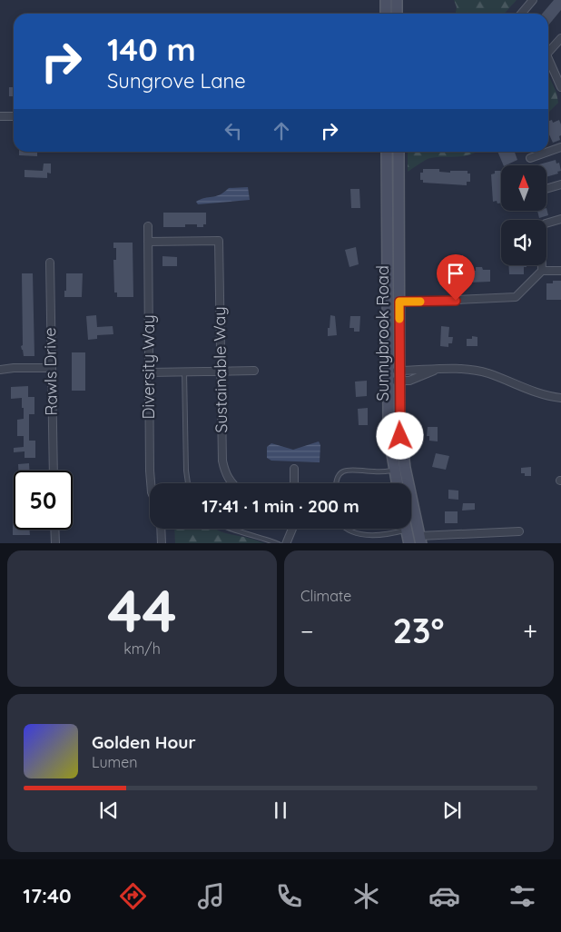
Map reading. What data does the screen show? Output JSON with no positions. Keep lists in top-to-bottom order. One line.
{"streets":{"main road":["Sunnybrook Road"],"street":["Diversity Way","Sustainable Way","Rawls Drive"]},"crossings":[["Diversity Way","Sustainable Way"]],"north":"top","page":{"turn":["140 m","Sungrove Lane"],"limit":"50","trip":"17:41 · 1 min · 200 m","tile":[["44","km/h"],"Climate"],"heat":["−","23°","+"],"song":["Golden Hour","Lumen"],"tabs":"17:40"}}
